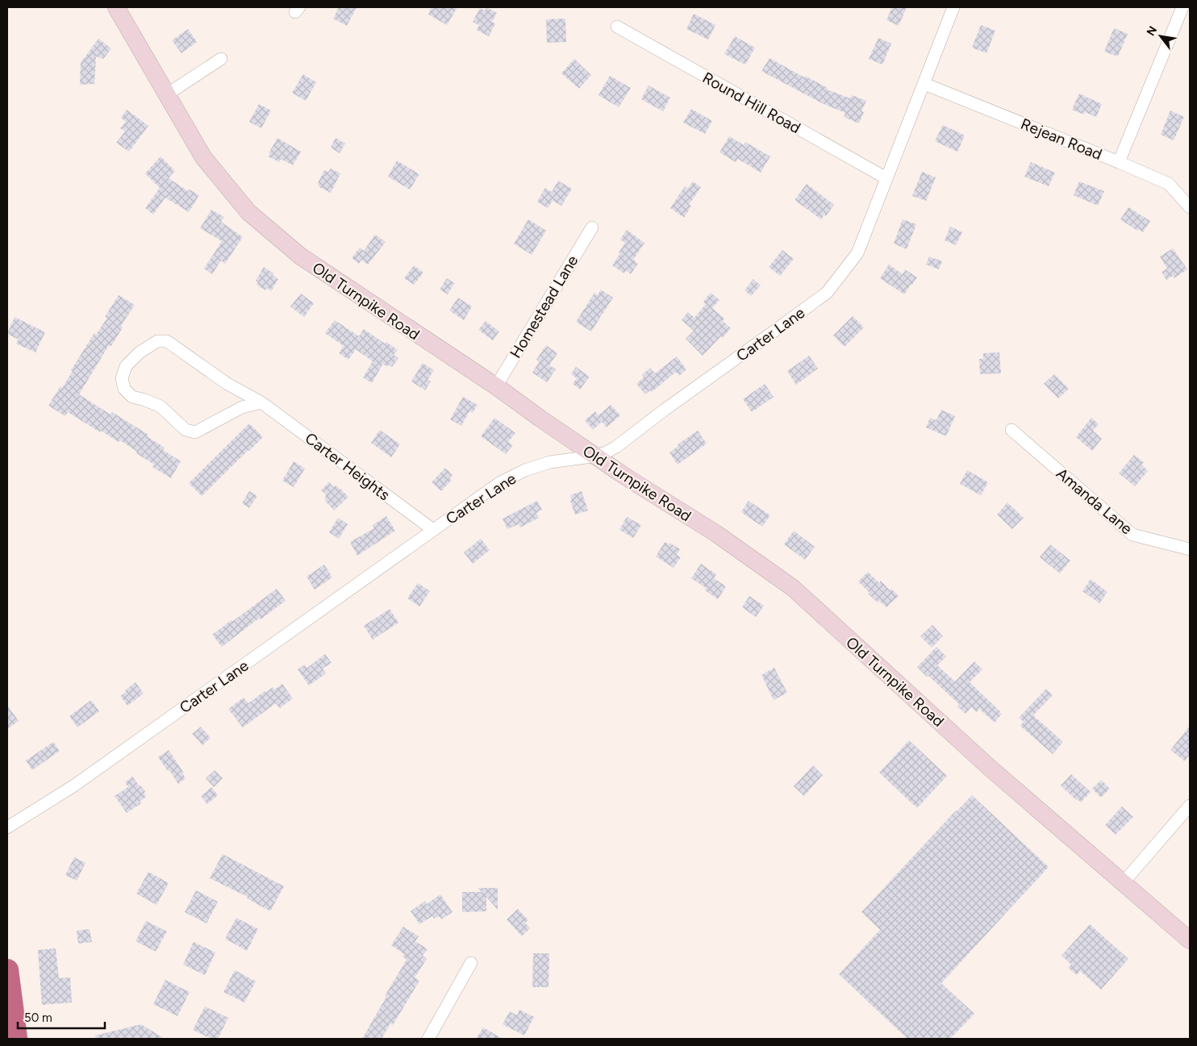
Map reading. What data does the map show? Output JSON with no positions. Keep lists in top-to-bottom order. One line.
{"streets":{"main road":["Old Turnpike Road"],"street":["Round Hill Road","Rejean Road","Homestead Lane","Carter Lane","Carter Heights","Amanda Lane"]},"crossings":[["Round Hill Road","Carter Lane"],["Rejean Road","Carter Lane"],["Old Turnpike Road","Homestead Lane"],["Old Turnpike Road","Carter Lane"],["Carter Lane","Carter Heights"]],"scale_bar":"50 m","north":"top left"}
